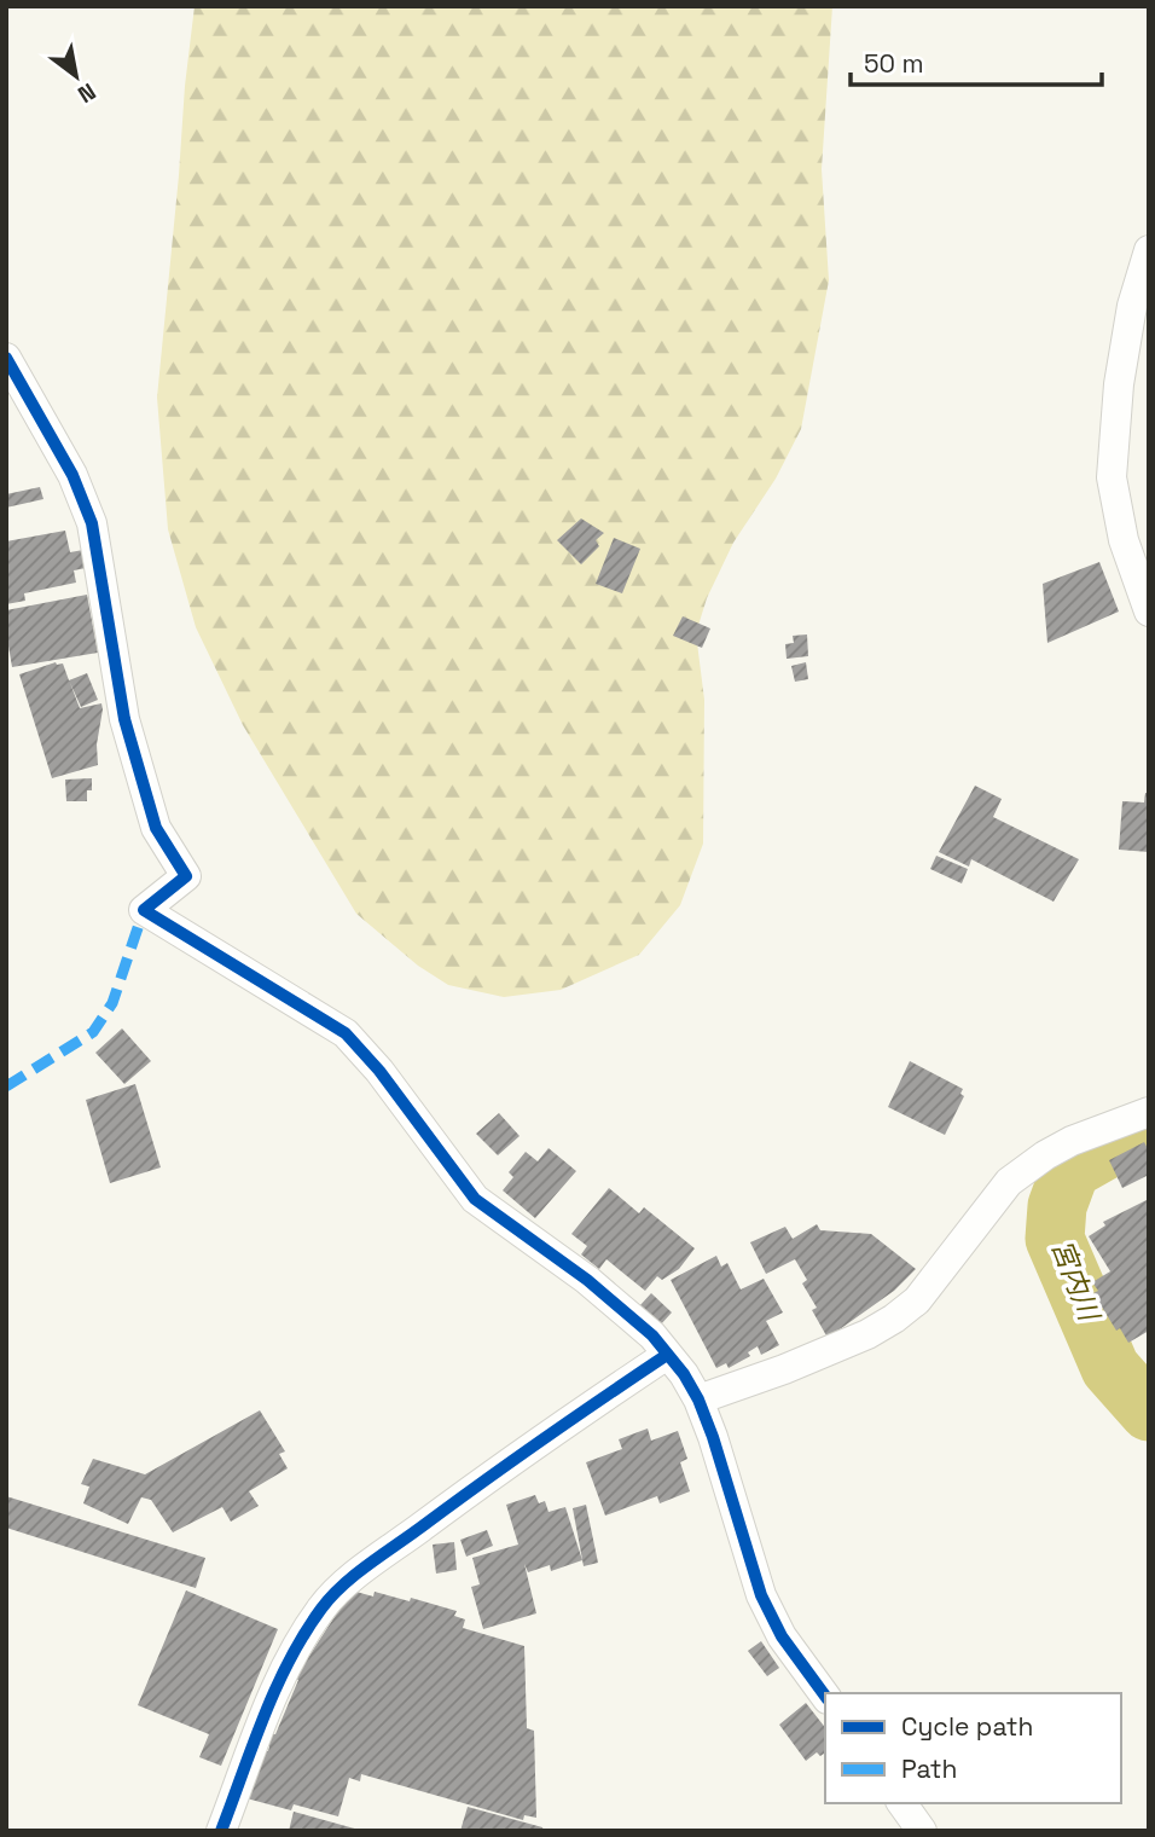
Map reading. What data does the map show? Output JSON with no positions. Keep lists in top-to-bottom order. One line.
{"water":["宮内川"],"legend":["Cycle path","Path"],"scale_bar":"50 m","north":"bottom right"}
